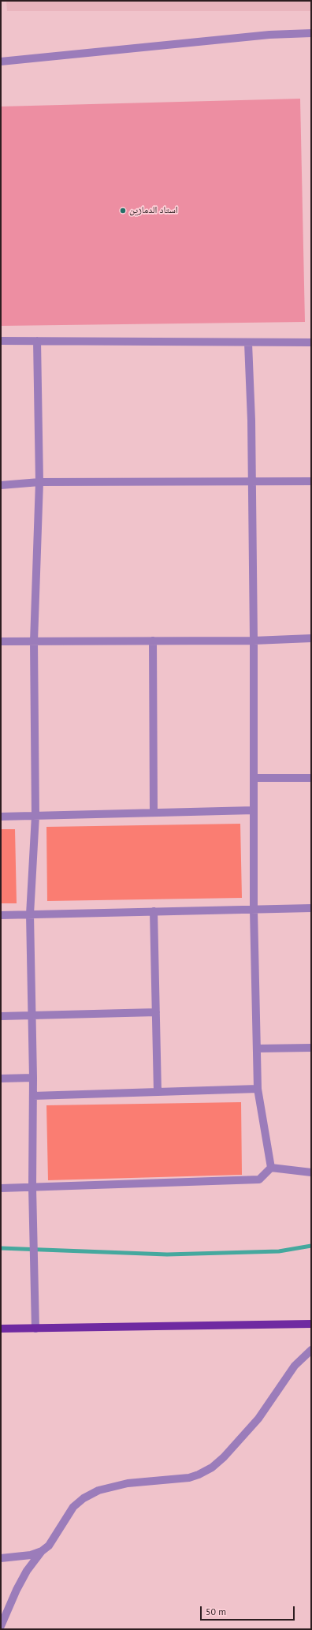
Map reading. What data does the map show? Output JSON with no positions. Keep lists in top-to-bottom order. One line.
{"places":["استاد الدمازين"],"scale_bar":"50 m"}
